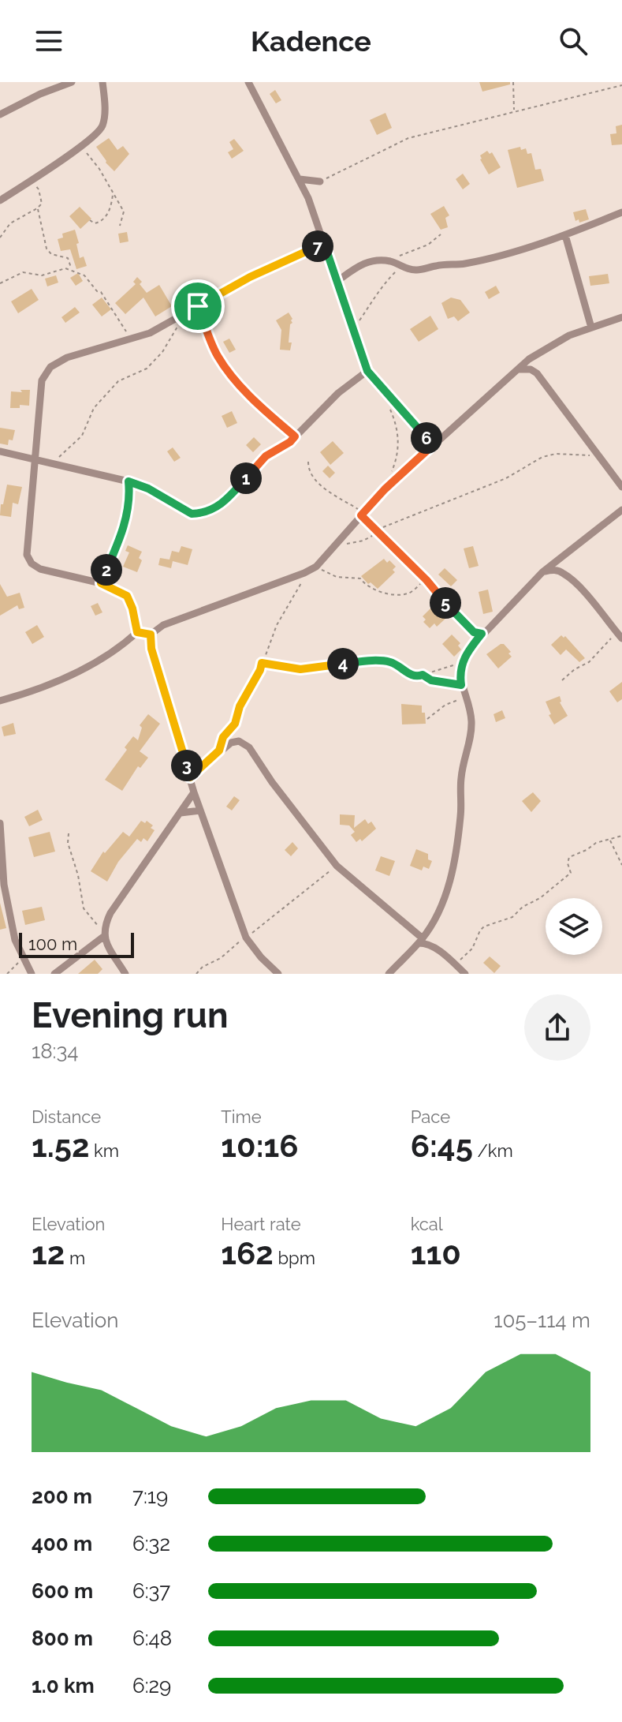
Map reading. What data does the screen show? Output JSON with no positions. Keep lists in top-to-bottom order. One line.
{"scale_bar":"100 m","page":{"header":"Kadence","pins":["7","6","1","2","5","4","3"],"scale":"100 m","heading":["Evening run","18:34"],"stats":[["Distance","1.52 km"],["Time","10:16"],["Pace","6:45 /km"],["Elevation","12 m"],["Heart rate","162 bpm"],["kcal","110"]],"chart":["Elevation","105–114 m"],"list":[{"name":"200 m","note":"7:19"},{"name":"400 m","note":"6:32"},{"name":"600 m","note":"6:37"},{"name":"800 m","note":"6:48"},{"name":"1.0 km","note":"6:29"}]}}
